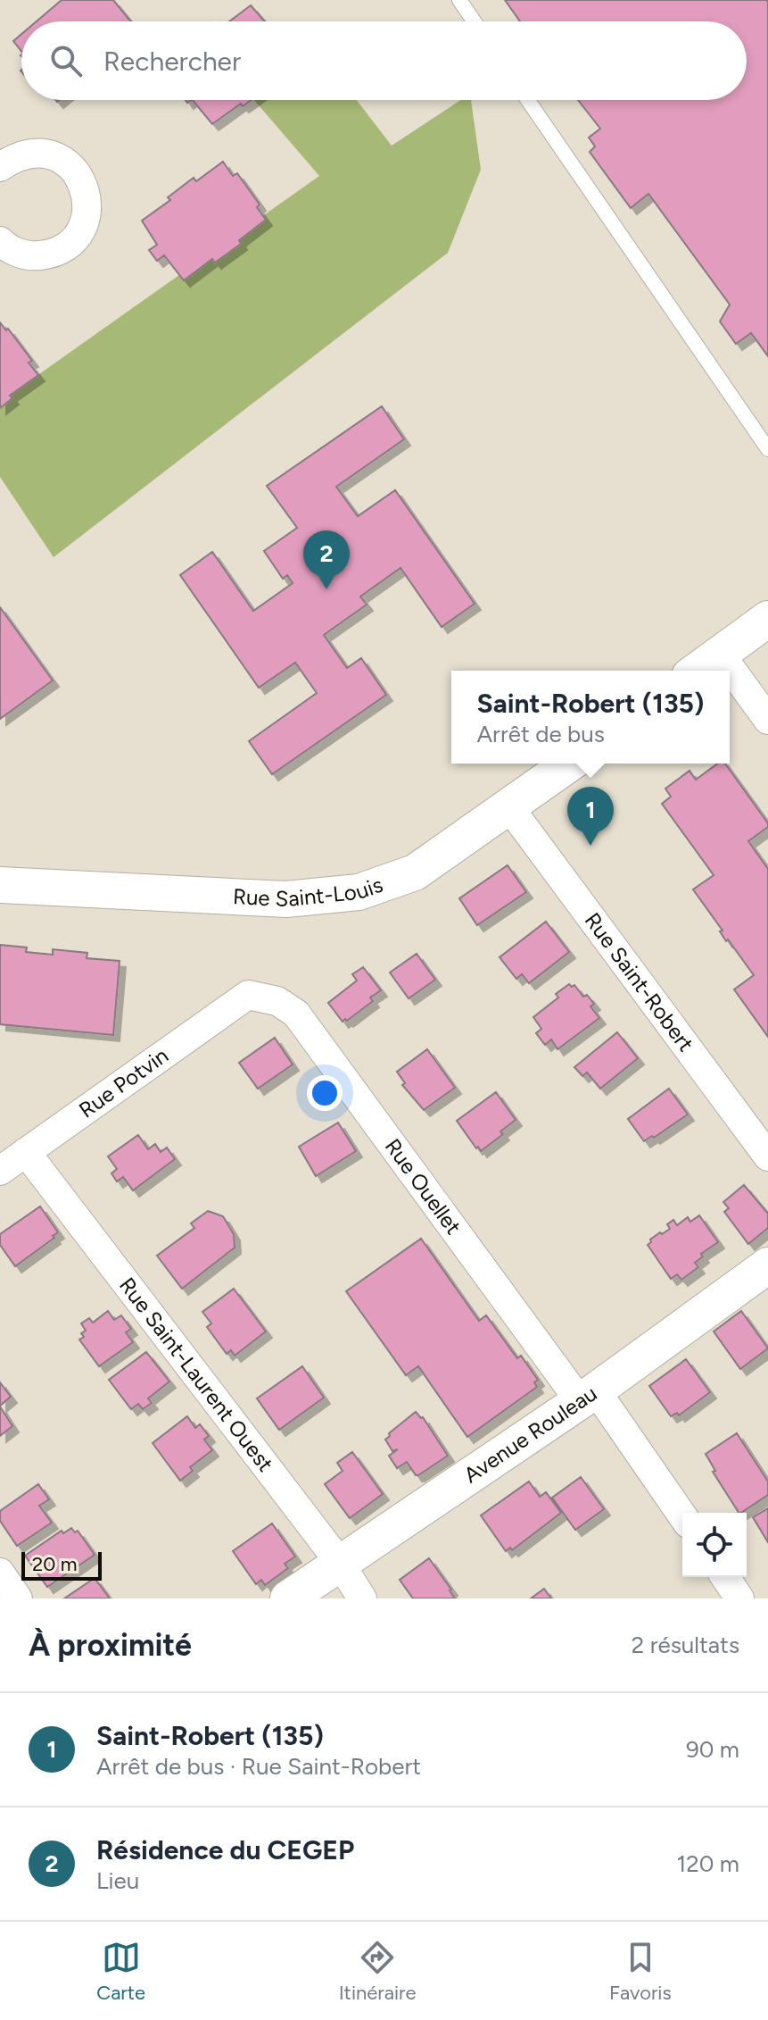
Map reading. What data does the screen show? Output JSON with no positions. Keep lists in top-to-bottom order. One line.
{"streets":{"street":["Rue Saint-Louis","Rue Saint-Robert","Rue Potvin","Rue Ouellet","Rue Saint-Laurent Ouest","Avenue Rouleau"]},"crossings":[["Rue Saint-Louis","Rue Saint-Robert"],["Rue Potvin","Rue Ouellet"],["Rue Potvin","Rue Saint-Laurent Ouest"],["Rue Ouellet","Avenue Rouleau"],["Rue Saint-Laurent Ouest","Avenue Rouleau"]],"scale_bar":"20 m","page":{"search":"Rechercher","pins":["2","1"],"popup":["Saint-Robert (135)","Arrêt de bus"],"scale":"20 m","heading":["À proximité","2 résultats"],"list":[{"mark":"1","name":"Saint-Robert (135)","note":"Arrêt de bus · Rue Saint-Robert","value":"90 m"},{"mark":"2","name":"Résidence du CEGEP","note":"Lieu","value":"120 m"}],"nav":["Carte","Itinéraire","Favoris"]}}
